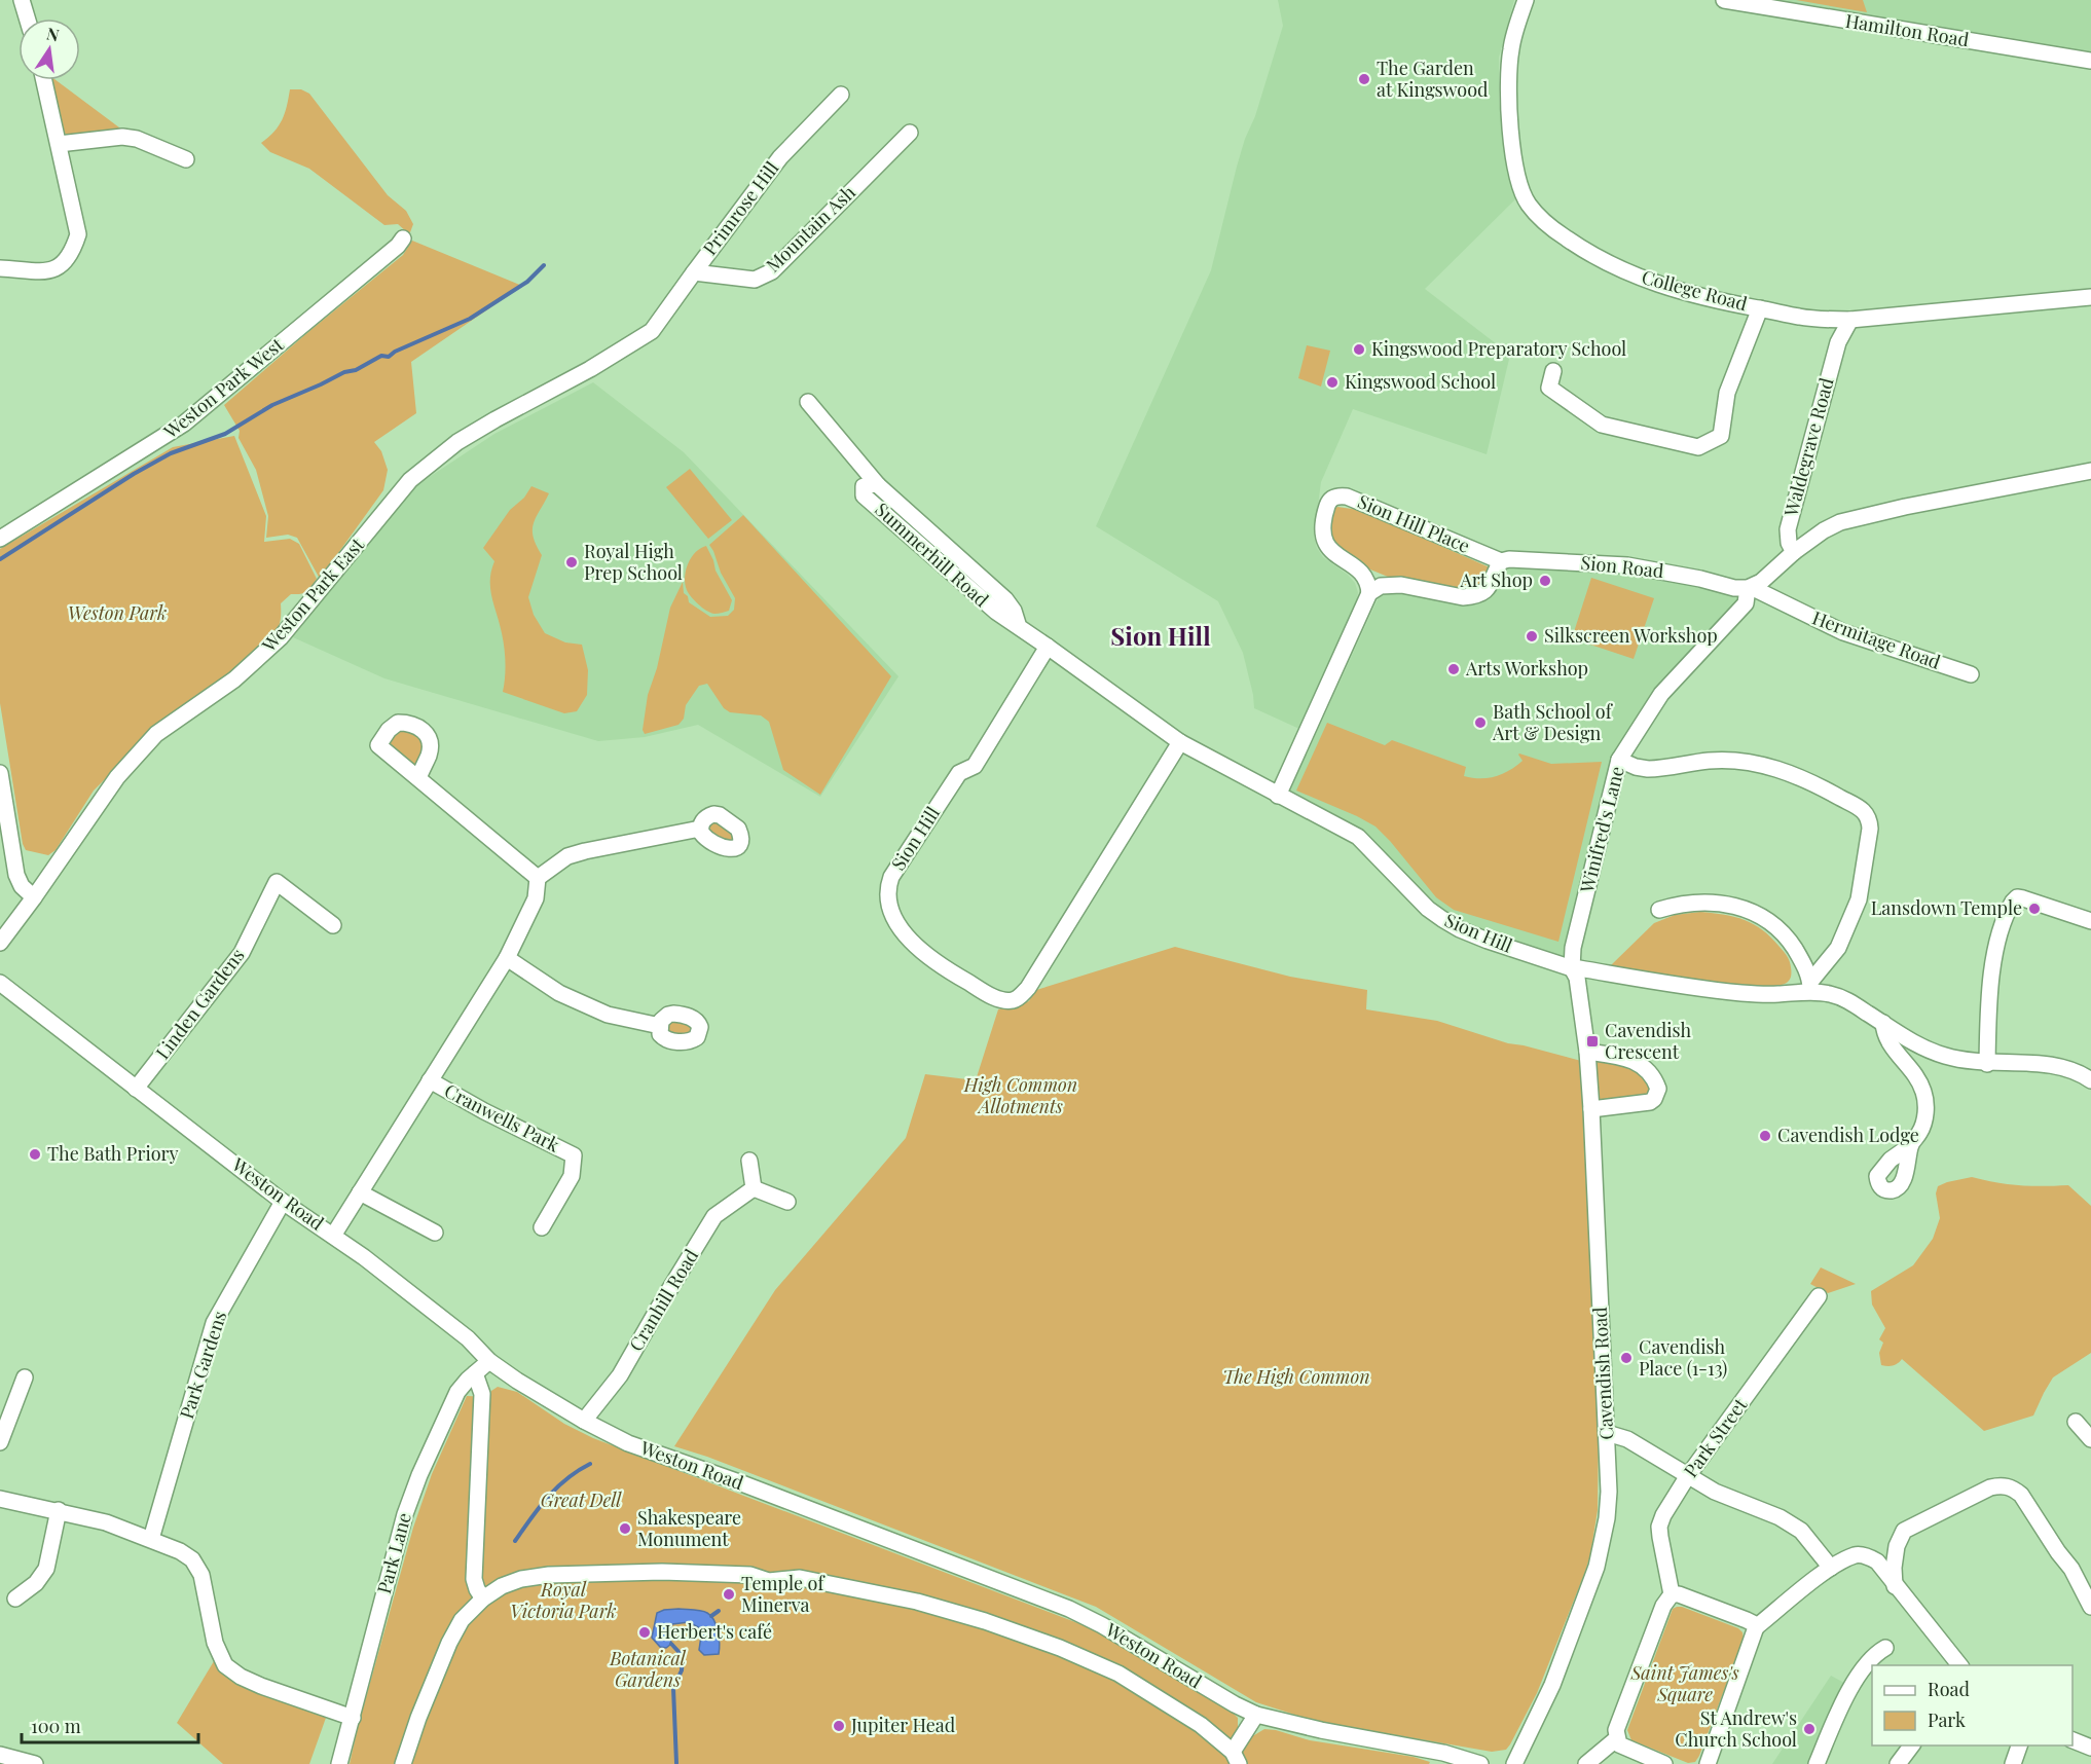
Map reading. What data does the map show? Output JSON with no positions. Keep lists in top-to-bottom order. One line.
{"streets":{"street":["Hamilton Road","Primrose Hill","Mountain Ash","College Road","Weston Park West","Waldegrave Road","Sion Hill Place","Summerhill Road","Sion Road","Weston Park East","Hermitage Road","Winifred's Lane","Sion Hill","Linden Gardens","Cranwells Park","Weston Road","Cranhill Road","Park Gardens","Cavendish Road","Park Street","Park Lane"]},"crossings":[["Primrose Hill","Mountain Ash"],["Primrose Hill","Weston Park East"],["College Road","Waldegrave Road"],["Sion Hill Place","Sion Road"],["Summerhill Road","Sion Hill"],["Sion Road","Hermitage Road"],["Sion Road","Winifred's Lane"],["Hermitage Road","Winifred's Lane"],["Winifred's Lane","Sion Hill"],["Winifred's Lane","Cavendish Road"],["Sion Hill","Cavendish Road"],["Linden Gardens","Weston Road"],["Cranwells Park","Weston Road"],["Weston Road","Cranhill Road"],["Weston Road","Park Gardens"],["Weston Road","Park Lane"]],"districts":["Sion Hill"],"parks":["Weston Park","High Common Allotments","The High Common","Great Dell","Royal Victoria Park","Botanical Gardens","Saint James's Square"],"places":{"other":["The Garden at Kingswood","Kingswood Preparatory School","Kingswood School","Royal High Prep School","Art Shop","Silkscreen Workshop","Arts Workshop","Bath School of Art & Design","Lansdown Temple","Cavendish Lodge","The Bath Priory","Cavendish Place (1-13)","Shakespeare Monument","Temple of Minerva","Herbert's café","Jupiter Head","St Andrew's Church School"],"transit":["Cavendish Crescent"]},"legend":["Road","Park"],"scale_bar":"100 m","north":"top"}
